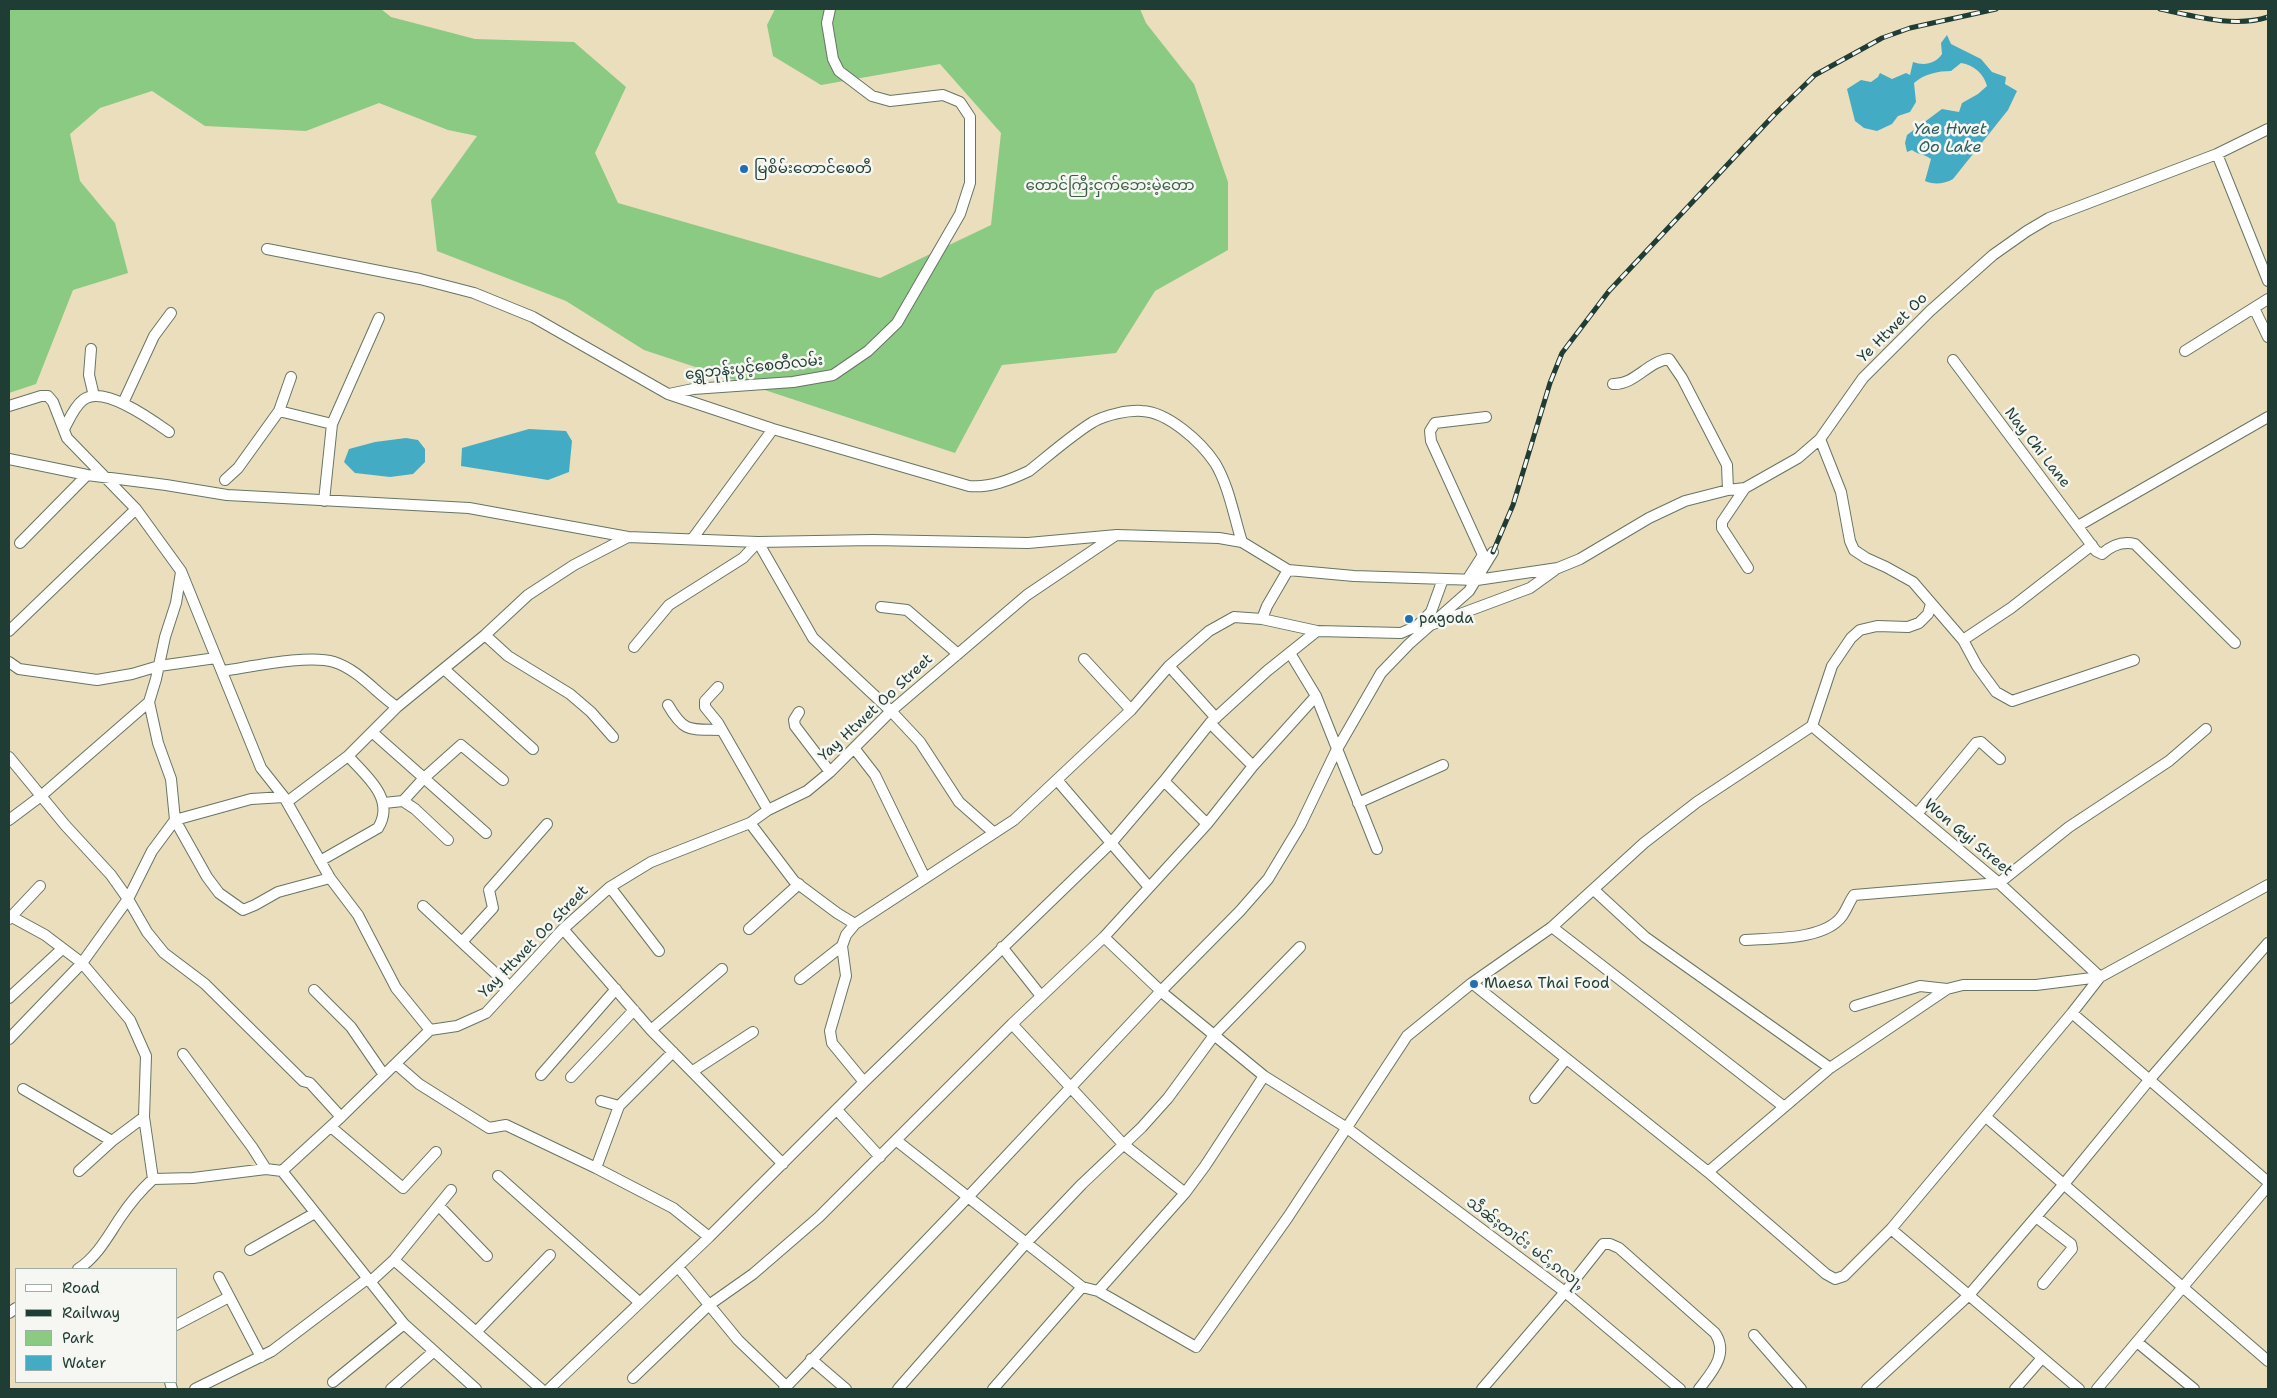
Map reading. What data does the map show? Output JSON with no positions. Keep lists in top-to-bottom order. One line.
{"streets":{"street":["Ye Htwet Oo","ရွှေဘုန်းပွင့်စေတီလမ်း","Nay Chi Lane","Yay Htwet Oo Street","Won Gyi Street","သဵၼ်ႈတၢင်း မင်ႇၵလႃႇ"]},"water":["Yae Hwet Oo Lake"],"parks":["တောင်ကြီးငှက်ဘေးမဲ့တော"],"places":["မြစိမ်းတောင်စေတီ","pagoda","Maesa Thai Food"],"legend":["Road","Railway","Park","Water"]}
